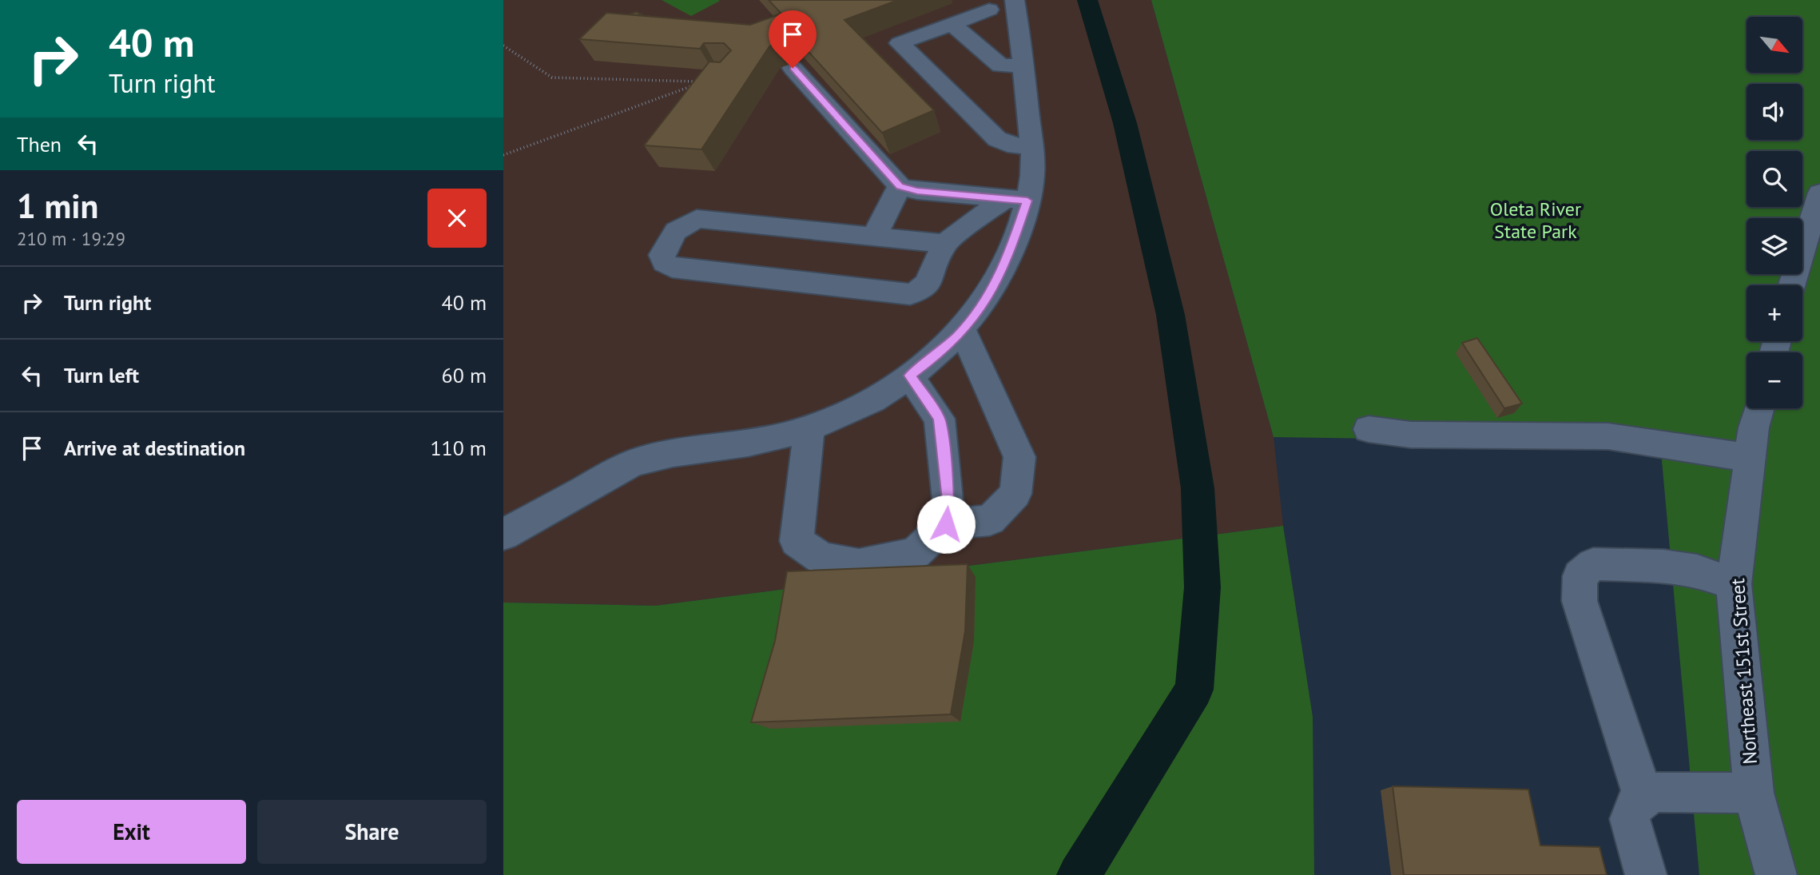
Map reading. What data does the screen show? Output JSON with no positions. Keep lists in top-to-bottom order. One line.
{"streets":{"street":["Northeast 151st Street"]},"parks":["Oleta River State Park"],"north":"bottom right","page":{"turn":["40 m","Turn right"],"map_buttons":["+","−"],"then":"Then","heading":["1 min","210 m · 19:29"],"list":[{"name":"Turn right","value":"40 m"},{"name":"Turn left","value":"60 m"},{"name":"Arrive at destination","value":"110 m"}],"buttons":["Exit","Share"]}}
